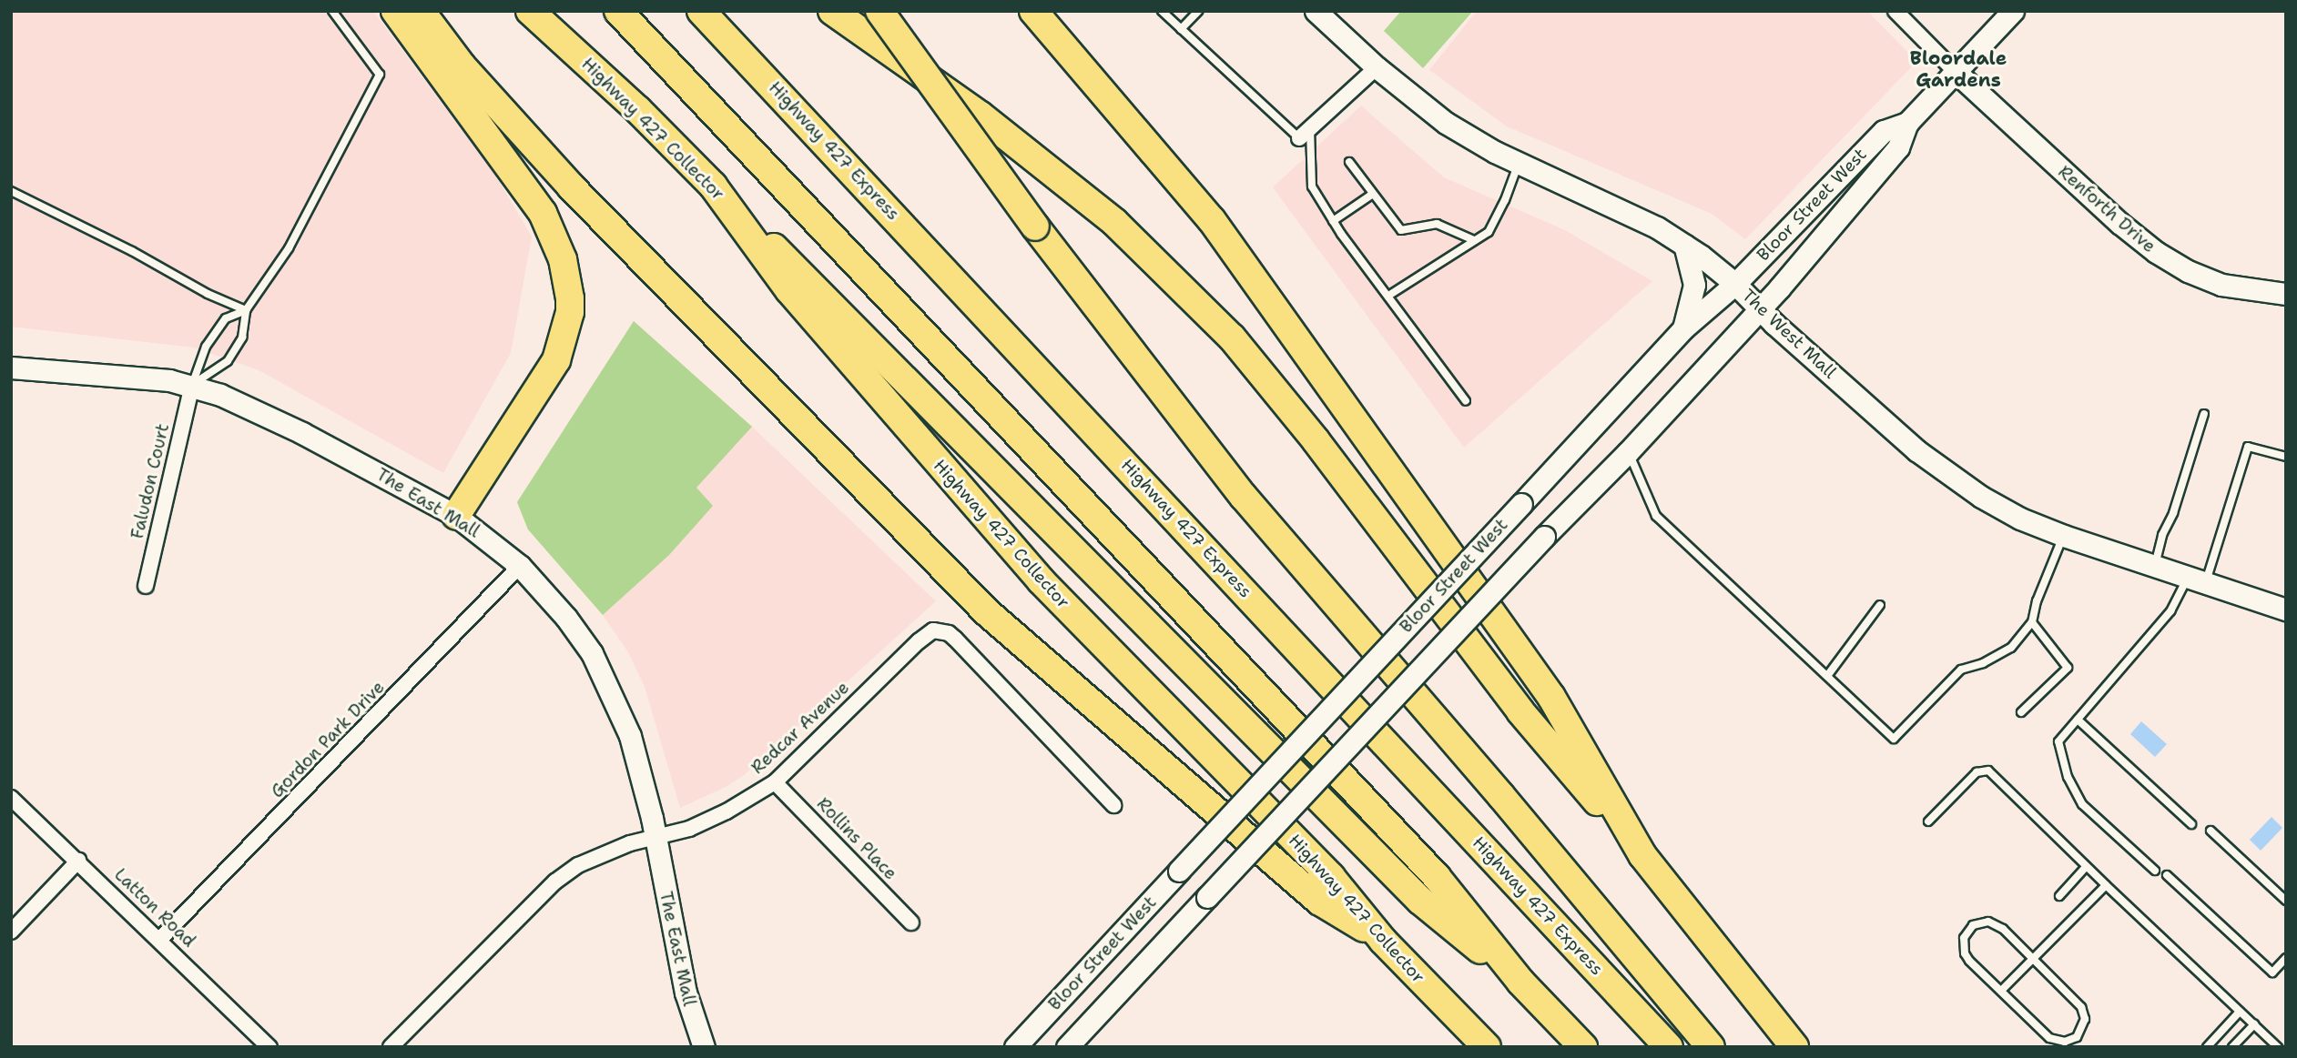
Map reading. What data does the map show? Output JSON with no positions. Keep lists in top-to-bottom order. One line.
{"streets":{"highway":["Highway 427 Collector","Highway 427 Express"],"main road":["Bloor Street West","Renforth Drive","The West Mall","The East Mall"],"street":["Faludon Court","Redcar Avenue","Gordon Park Drive","Rollins Place","Latton Road"]},"crossings":[["Bloor Street West","Renforth Drive"],["Bloor Street West","The West Mall"],["Faludon Court","The East Mall"],["The East Mall","Redcar Avenue"],["The East Mall","Gordon Park Drive"],["Redcar Avenue","Rollins Place"],["Gordon Park Drive","Latton Road"]],"districts":["Bloordale Gardens"]}
